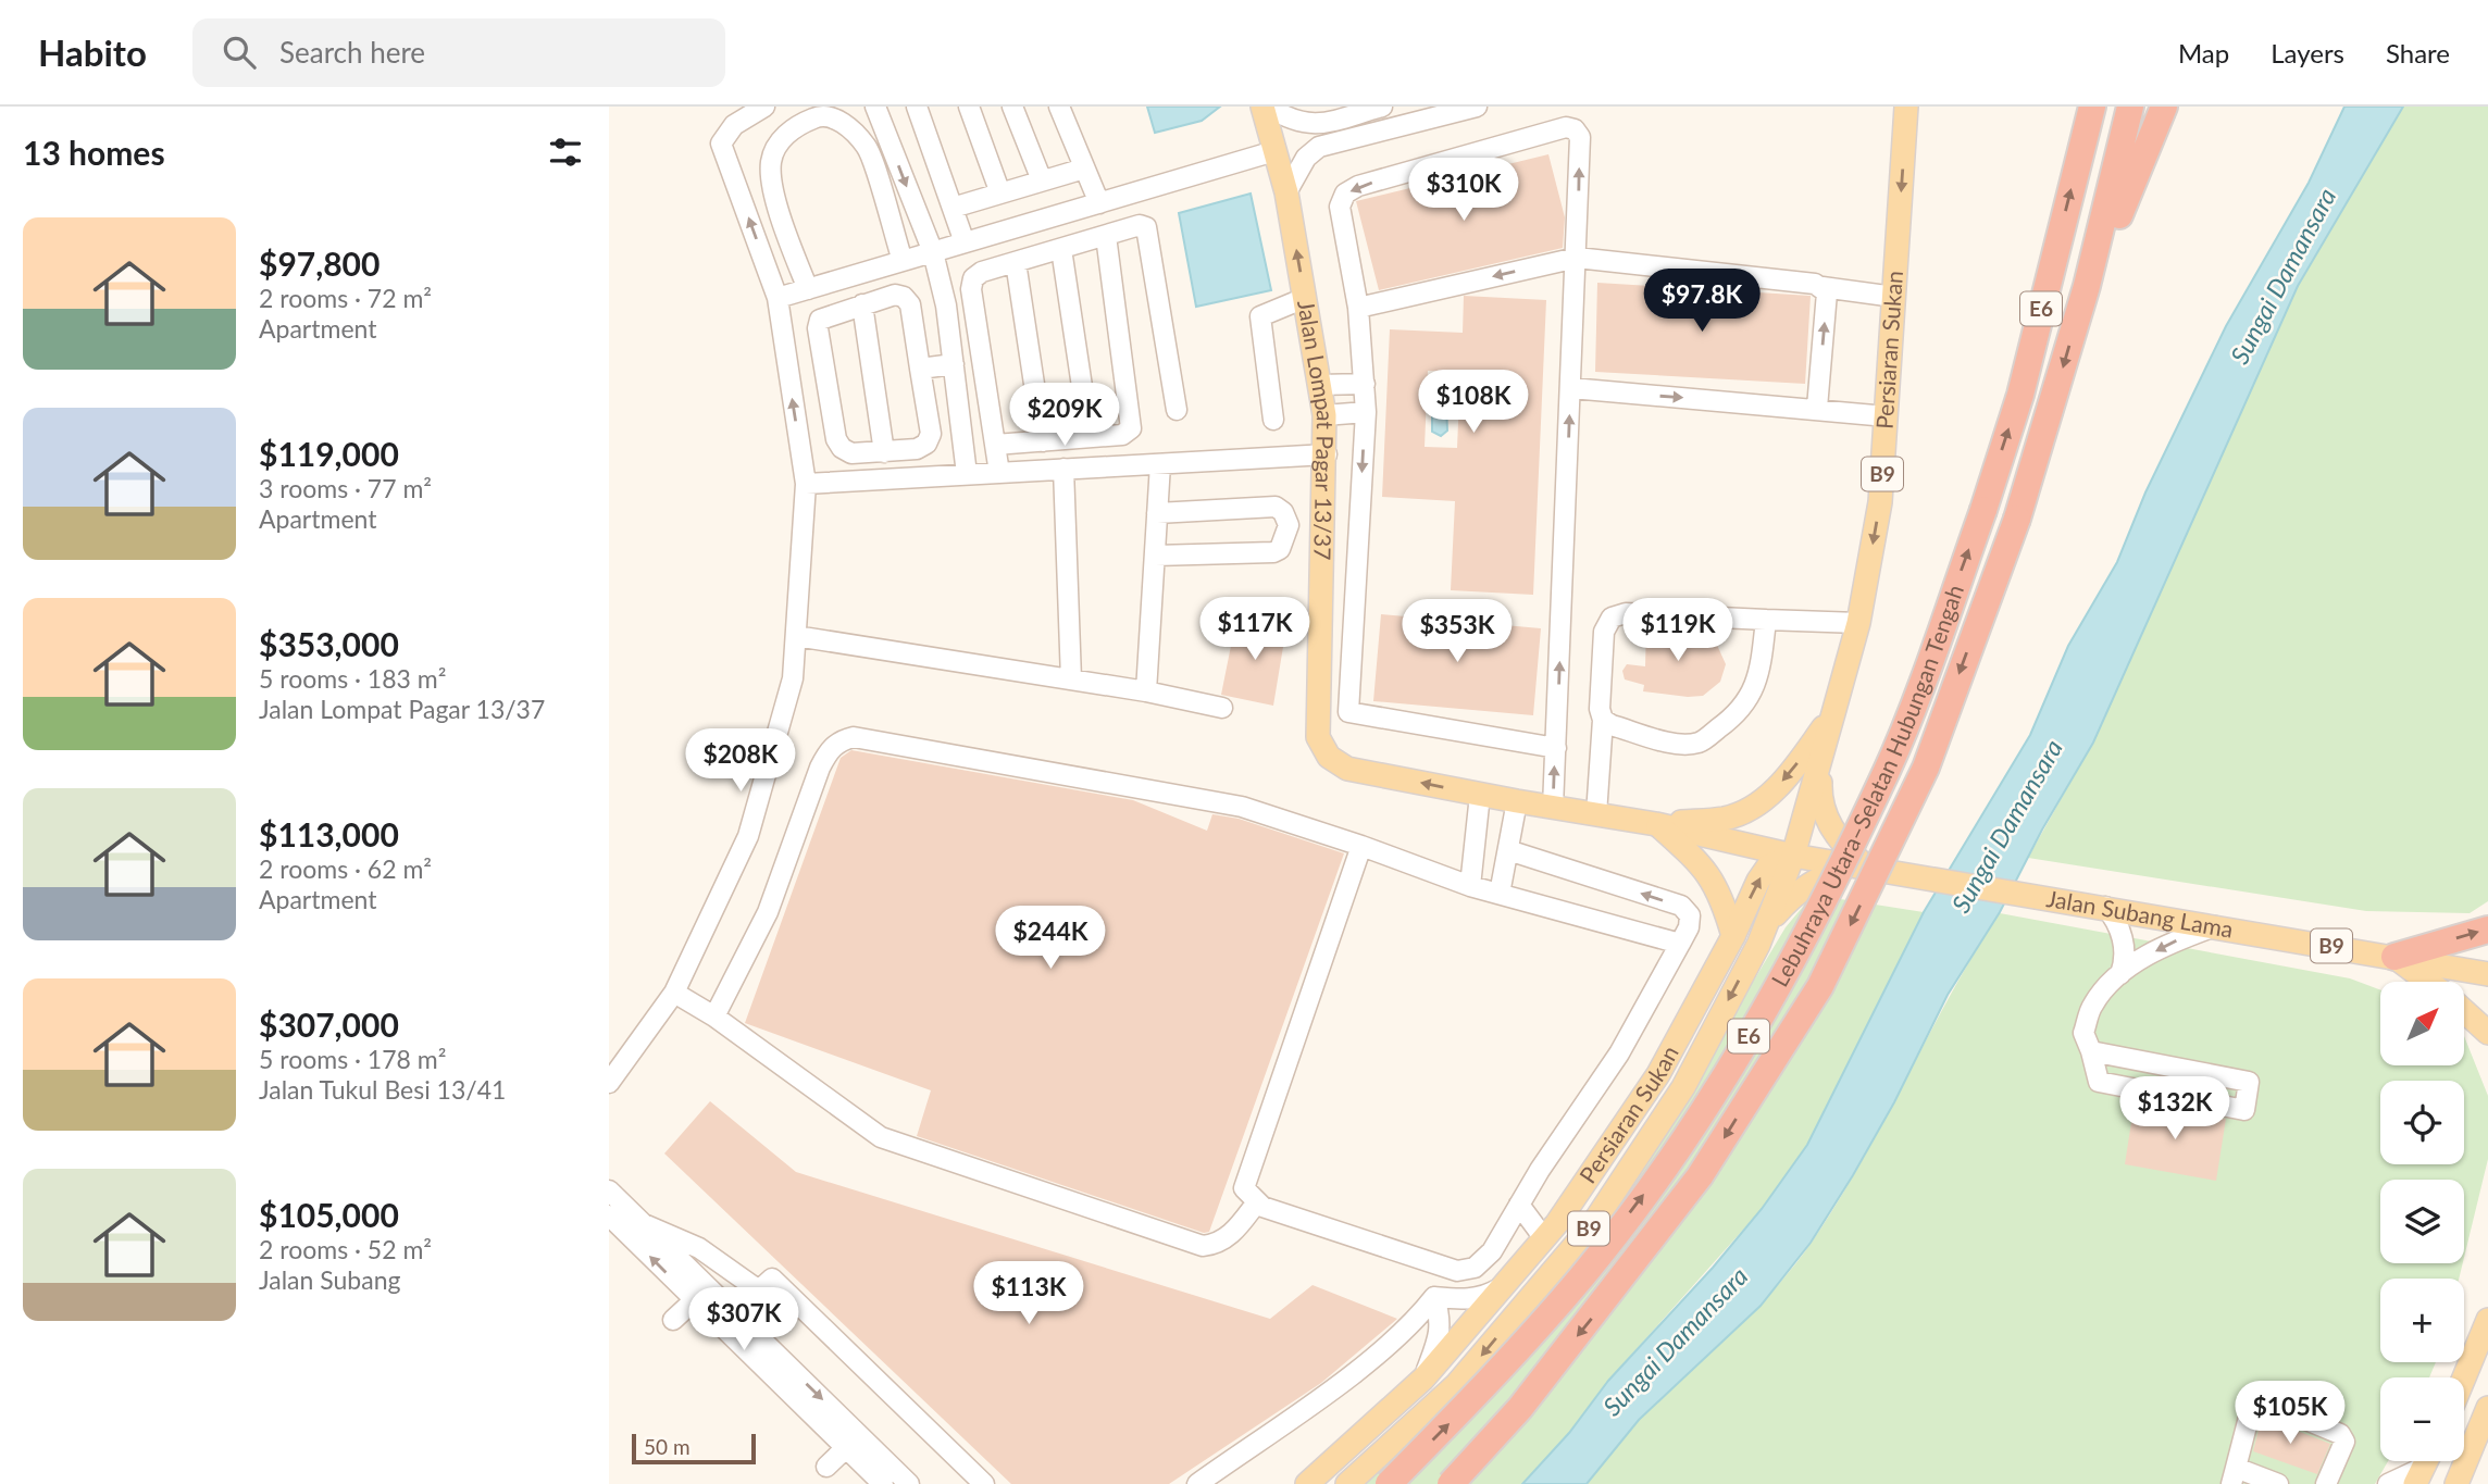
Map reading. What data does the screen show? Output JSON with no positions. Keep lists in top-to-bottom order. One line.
{"streets":{"highway":["E6","Lebuhraya Utara–Selatan Hubungan Tengah"],"main road":["Persiaran Sukan","Jalan Lompat Pagar 13/37","B9","Jalan Subang Lama"]},"crossings":[["Persiaran Sukan","Jalan Subang Lama"]],"one_way":["Jalan Lompat Pagar 13/37"],"water":["Sungai Damansara"],"scale_bar":"50 m","north":"top right","page":{"header":"Habito","search":"Search here","nav":["Map","Layers","Share"],"heading":"13 homes","price":["$310K","$97.8K","$108K","$209K","$117K","$119K","$353K","$208K","$244K","$132K","$113K","$307K","$105K"],"list":[{"name":"$97,800","note":"2 rooms · 72 m² · Apartment"},{"name":"$119,000","note":"3 rooms · 77 m² · Apartment"},{"name":"$353,000","note":"5 rooms · 183 m² · Jalan Lompat Pagar 13/37"},{"name":"$113,000","note":"2 rooms · 62 m² · Apartment"},{"name":"$307,000","note":"5 rooms · 178 m² · Jalan Tukul Besi 13/41"},{"name":"$105,000","note":"2 rooms · 52 m² · Jalan Subang"}],"map_buttons":["+","−"],"scale":"50 m"}}
